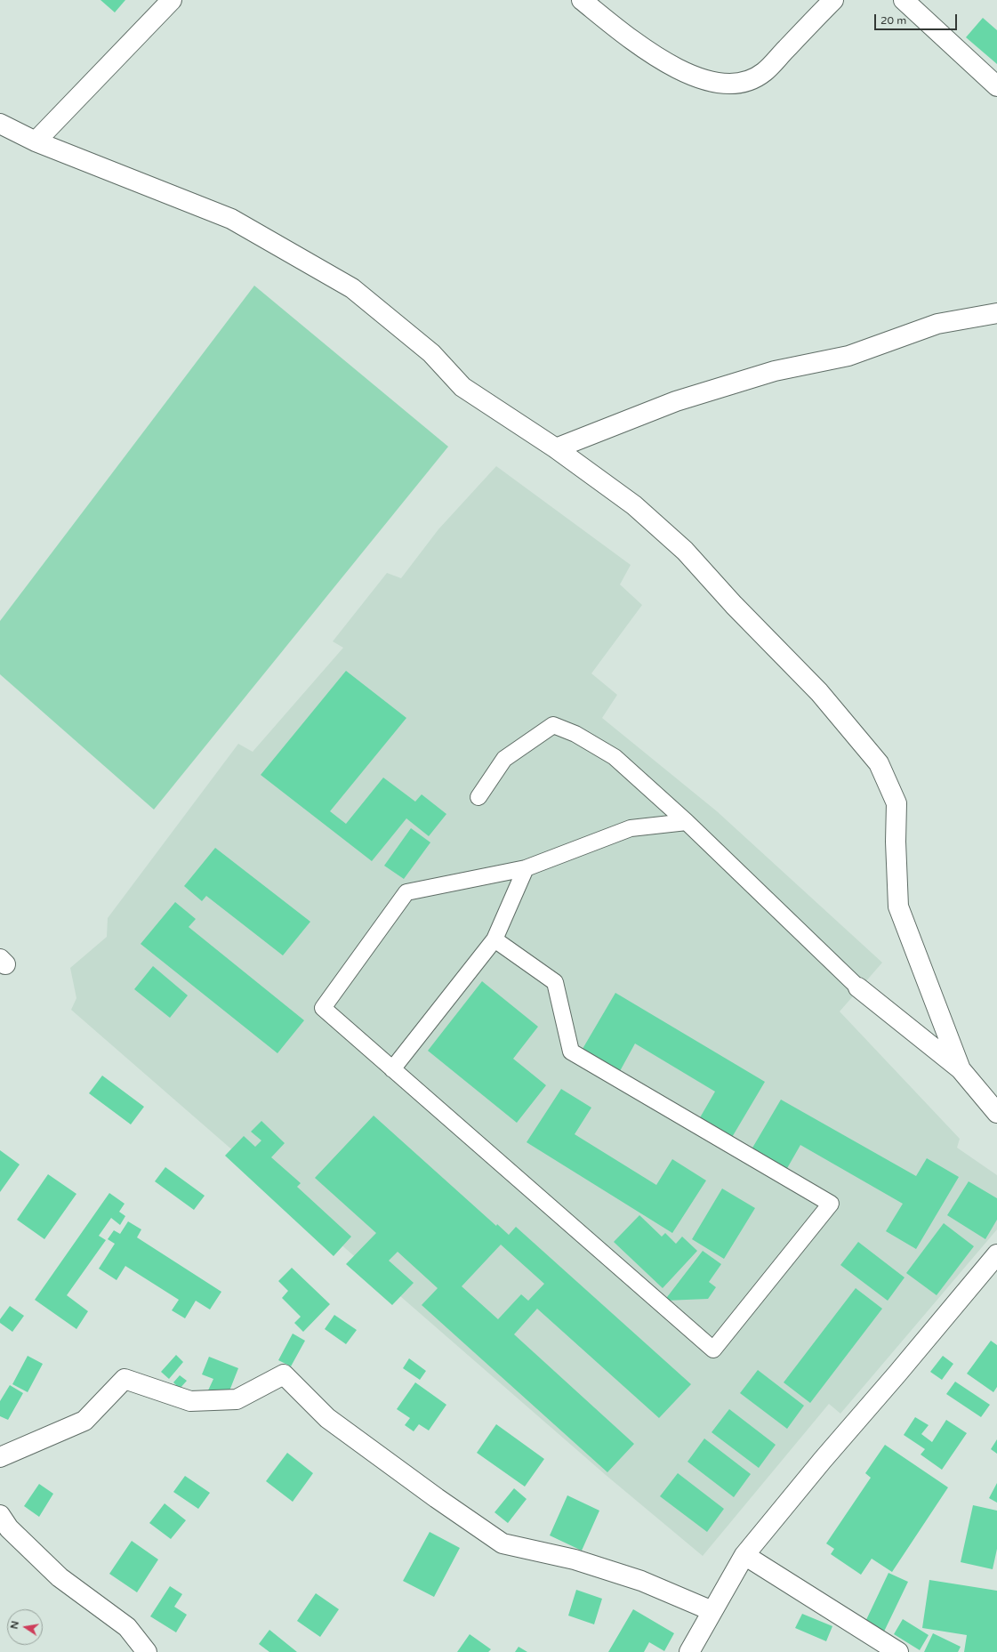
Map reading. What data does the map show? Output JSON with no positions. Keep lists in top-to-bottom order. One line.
{"scale_bar":"20 m","north":"left"}
